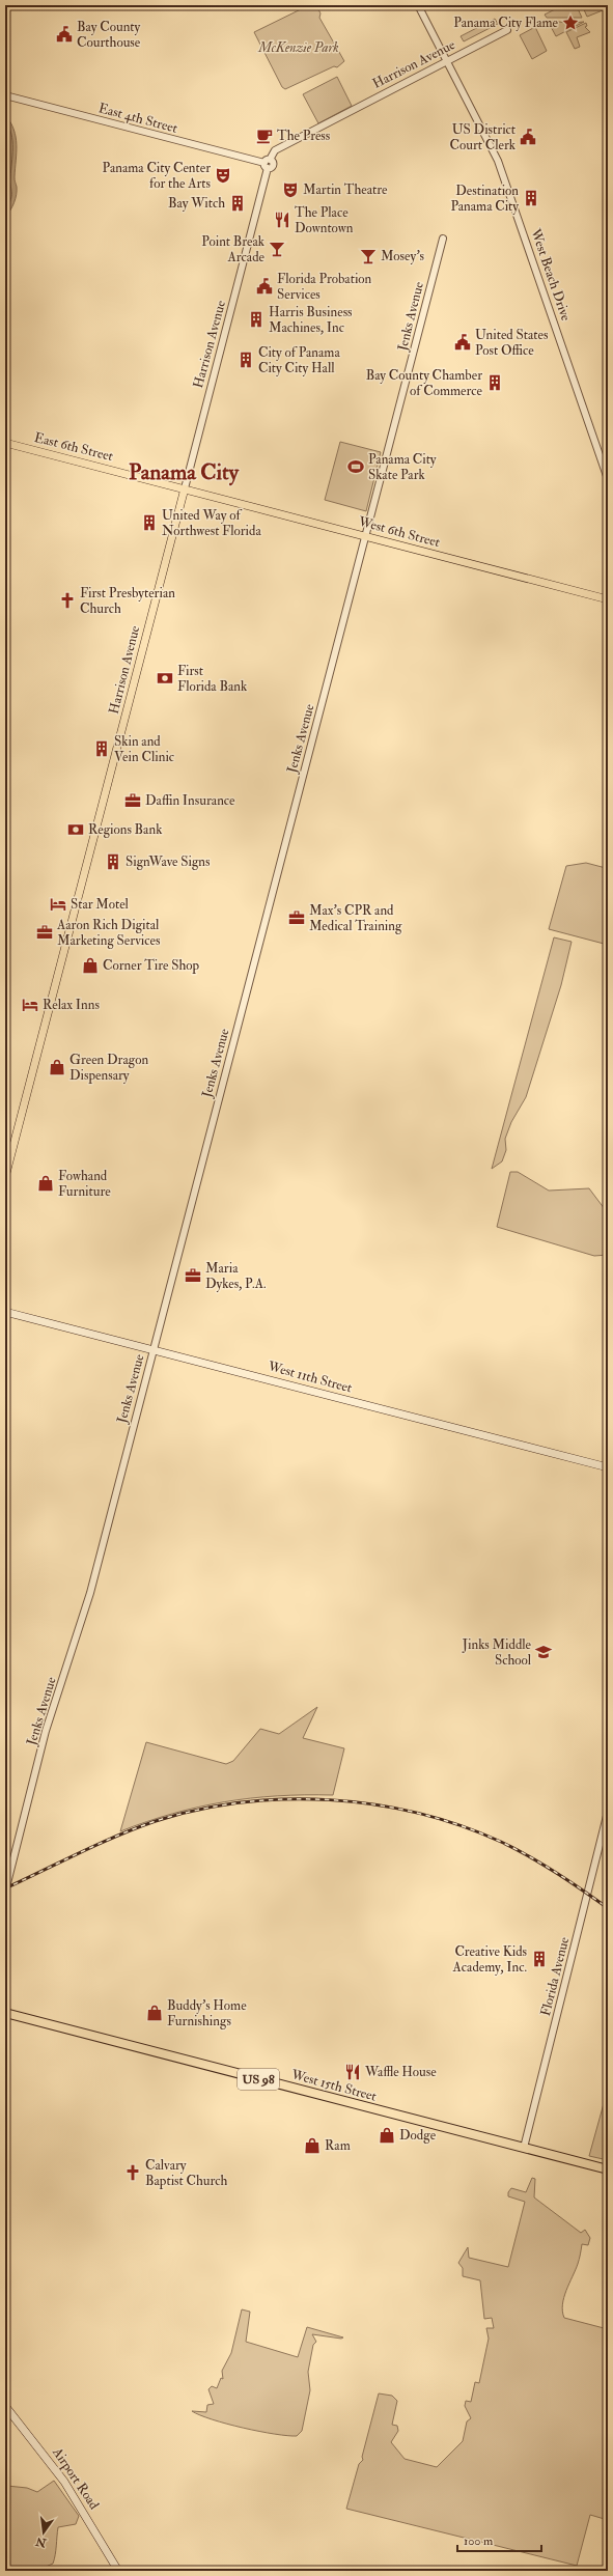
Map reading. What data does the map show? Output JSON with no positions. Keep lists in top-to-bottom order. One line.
{"streets":{"highway":["US 98","West 15th Street"],"main road":["Harrison Avenue","East 6th Street","West 6th Street","West 11th Street","Airport Road"],"street":["East 4th Street","West Beach Drive","Jenks Avenue","Florida Avenue"]},"crossings":[["Harrison Avenue","East 4th Street"],["Harrison Avenue","West Beach Drive"],["Harrison Avenue","East 6th Street"],["Harrison Avenue","West 6th Street"],["Jenks Avenue","West 6th Street"],["Jenks Avenue","West 11th Street"],["East 6th Street","West 6th Street"],["Florida Avenue","West 15th Street"]],"districts":["Panama City"],"parks":["McKenzie Park"],"places":{"place":["Panama City Flame"],"public building":["Bay County Courthouse","US District Court Clerk","Florida Probation Services","United States Post Office"],"cafe":["The Press"],"theatre":["Panama City Center for the Arts","Martin Theatre"],"building":["Destination Panama City","Bay Witch","Harris Business Machines, Inc","City of Panama City City Hall","Bay County Chamber of Commerce","United Way of Northwest Florida","Skin and Vein Clinic","SignWave Signs","Creative Kids Academy, Inc."],"restaurant":["The Place Downtown","Waffle House"],"bar":["Point Break Arcade","Mosey's"],"sports":["Panama City Skate Park"],"church":["First Presbyterian Church","Calvary Baptist Church"],"bank":["First Florida Bank","Regions Bank"],"office":["Daffin Insurance","Max's CPR and Medical Training","Aaron Rich Digital Marketing Services","Maria Dykes, P.A."],"hotel":["Star Motel","Relax Inns"],"shop":["Corner Tire Shop","Green Dragon Dispensary","Fowhand Furniture","Buddy's Home Furnishings","Dodge","Ram"],"school or university":["Jinks Middle School"]},"scale_bar":"100 m","north":"bottom"}
